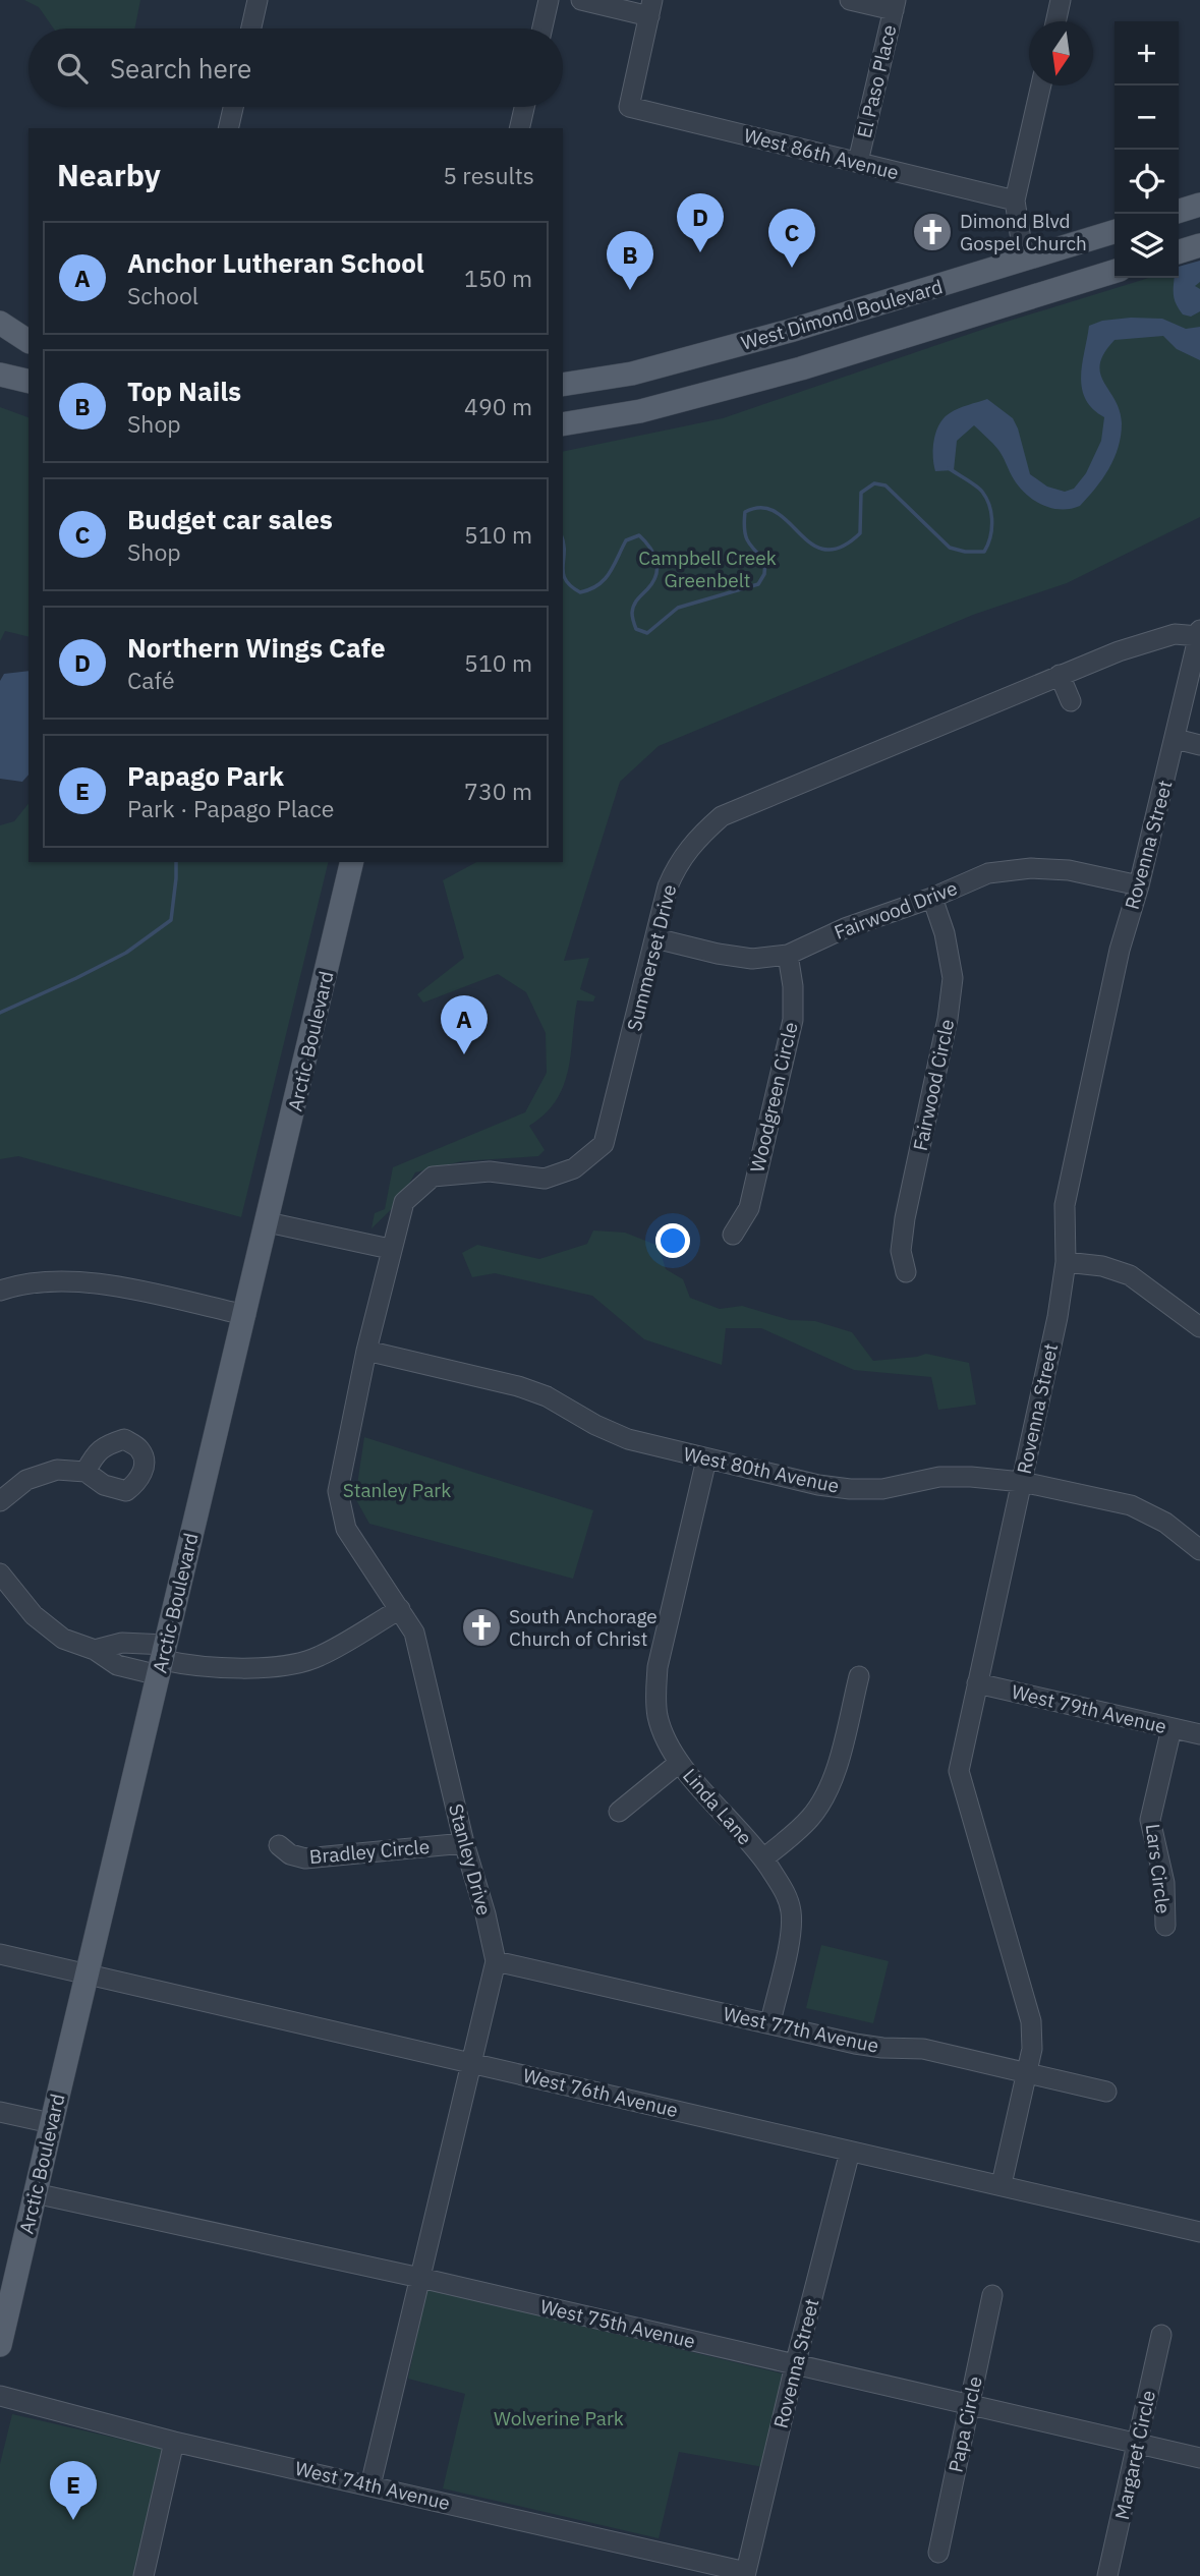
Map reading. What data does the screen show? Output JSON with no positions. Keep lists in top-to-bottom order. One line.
{"streets":{"main road":["West Dimond Boulevard","Arctic Boulevard"],"street":["El Paso Place","West 86th Avenue","Rovenna Street","Fairwood Drive","Summerset Drive","Fairwood Circle","Woodgreen Circle","West 80th Avenue","West 79th Avenue","Linda Lane","Bradley Circle","Stanley Drive","Lars Circle","West 77th Avenue","West 76th Avenue","West 75th Avenue","Papa Circle","Margaret Circle","West 74th Avenue"]},"crossings":[["El Paso Place","West 86th Avenue"],["Rovenna Street","Fairwood Drive"],["Rovenna Street","Summerset Drive"],["Rovenna Street","West 80th Avenue"],["Rovenna Street","West 79th Avenue"],["Rovenna Street","West 77th Avenue"],["Rovenna Street","West 76th Avenue"],["Rovenna Street","West 75th Avenue"],["Rovenna Street","West 74th Avenue"],["Fairwood Drive","Summerset Drive"],["Fairwood Drive","Fairwood Circle"],["Fairwood Drive","Woodgreen Circle"],["Summerset Drive","Stanley Drive"],["Arctic Boulevard","West 76th Avenue"],["Arctic Boulevard","West 75th Avenue"],["West 80th Avenue","Linda Lane"],["West 80th Avenue","Stanley Drive"],["West 79th Avenue","Lars Circle"],["Linda Lane","West 77th Avenue"],["Bradley Circle","Stanley Drive"],["Stanley Drive","West 77th Avenue"],["Stanley Drive","West 76th Avenue"],["Stanley Drive","West 75th Avenue"],["Stanley Drive","West 74th Avenue"],["West 75th Avenue","Papa Circle"],["West 75th Avenue","Margaret Circle"]],"parks":["Campbell Creek Greenbelt","Stanley Park","Wolverine Park"],"places":{"church":["Dimond Blvd Gospel Church","South Anchorage Church of Christ"]},"north":"bottom","page":{"map_buttons":["+","−"],"search":"Search here","heading":["Nearby","5 results"],"pins":["D","C","B","A","E"],"list":[{"mark":"A","name":"Anchor Lutheran School","note":"School","value":"150 m"},{"mark":"B","name":"Top Nails","note":"Shop","value":"490 m"},{"mark":"C","name":"Budget car sales","note":"Shop","value":"510 m"},{"mark":"D","name":"Northern Wings Cafe","note":"Café","value":"510 m"},{"mark":"E","name":"Papago Park","note":"Park · Papago Place","value":"730 m"}]}}
